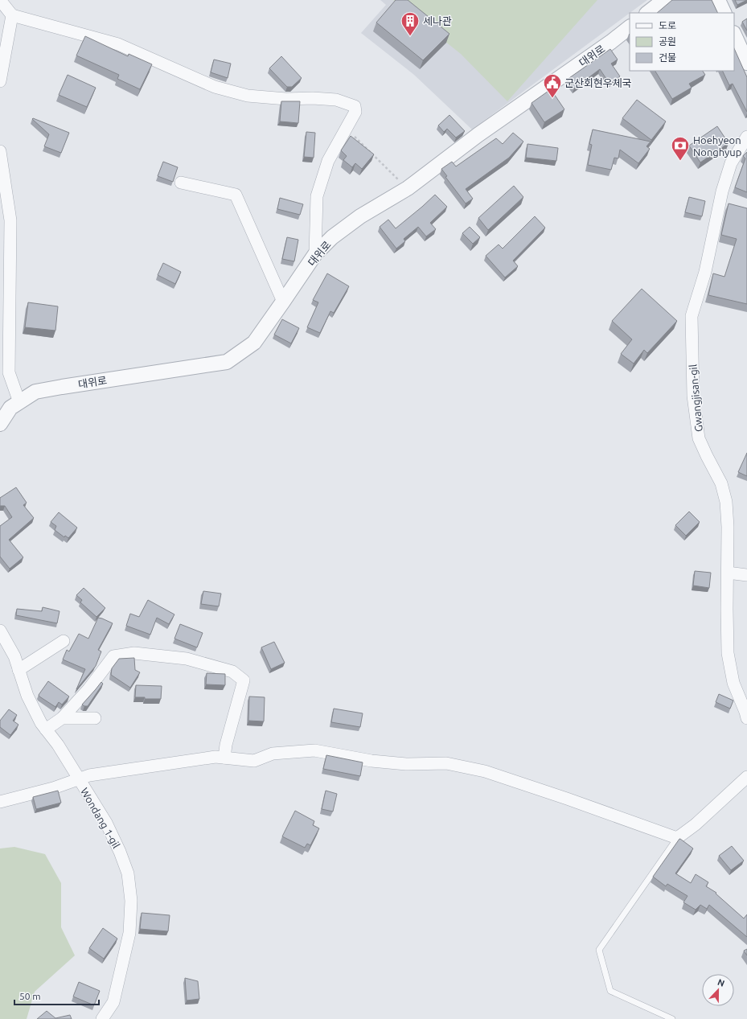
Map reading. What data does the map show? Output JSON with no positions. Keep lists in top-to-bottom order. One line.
{"streets":{"street":["대위로","Gwangjisan-gil","Wondang 1-gil"]},"places":{"building":["세나관"],"public building":["군산회현우체국"],"bank":["Hoehyeon Nonghyup"]},"legend":["도로","공원","건물"],"scale_bar":"50 m","north":"top"}
